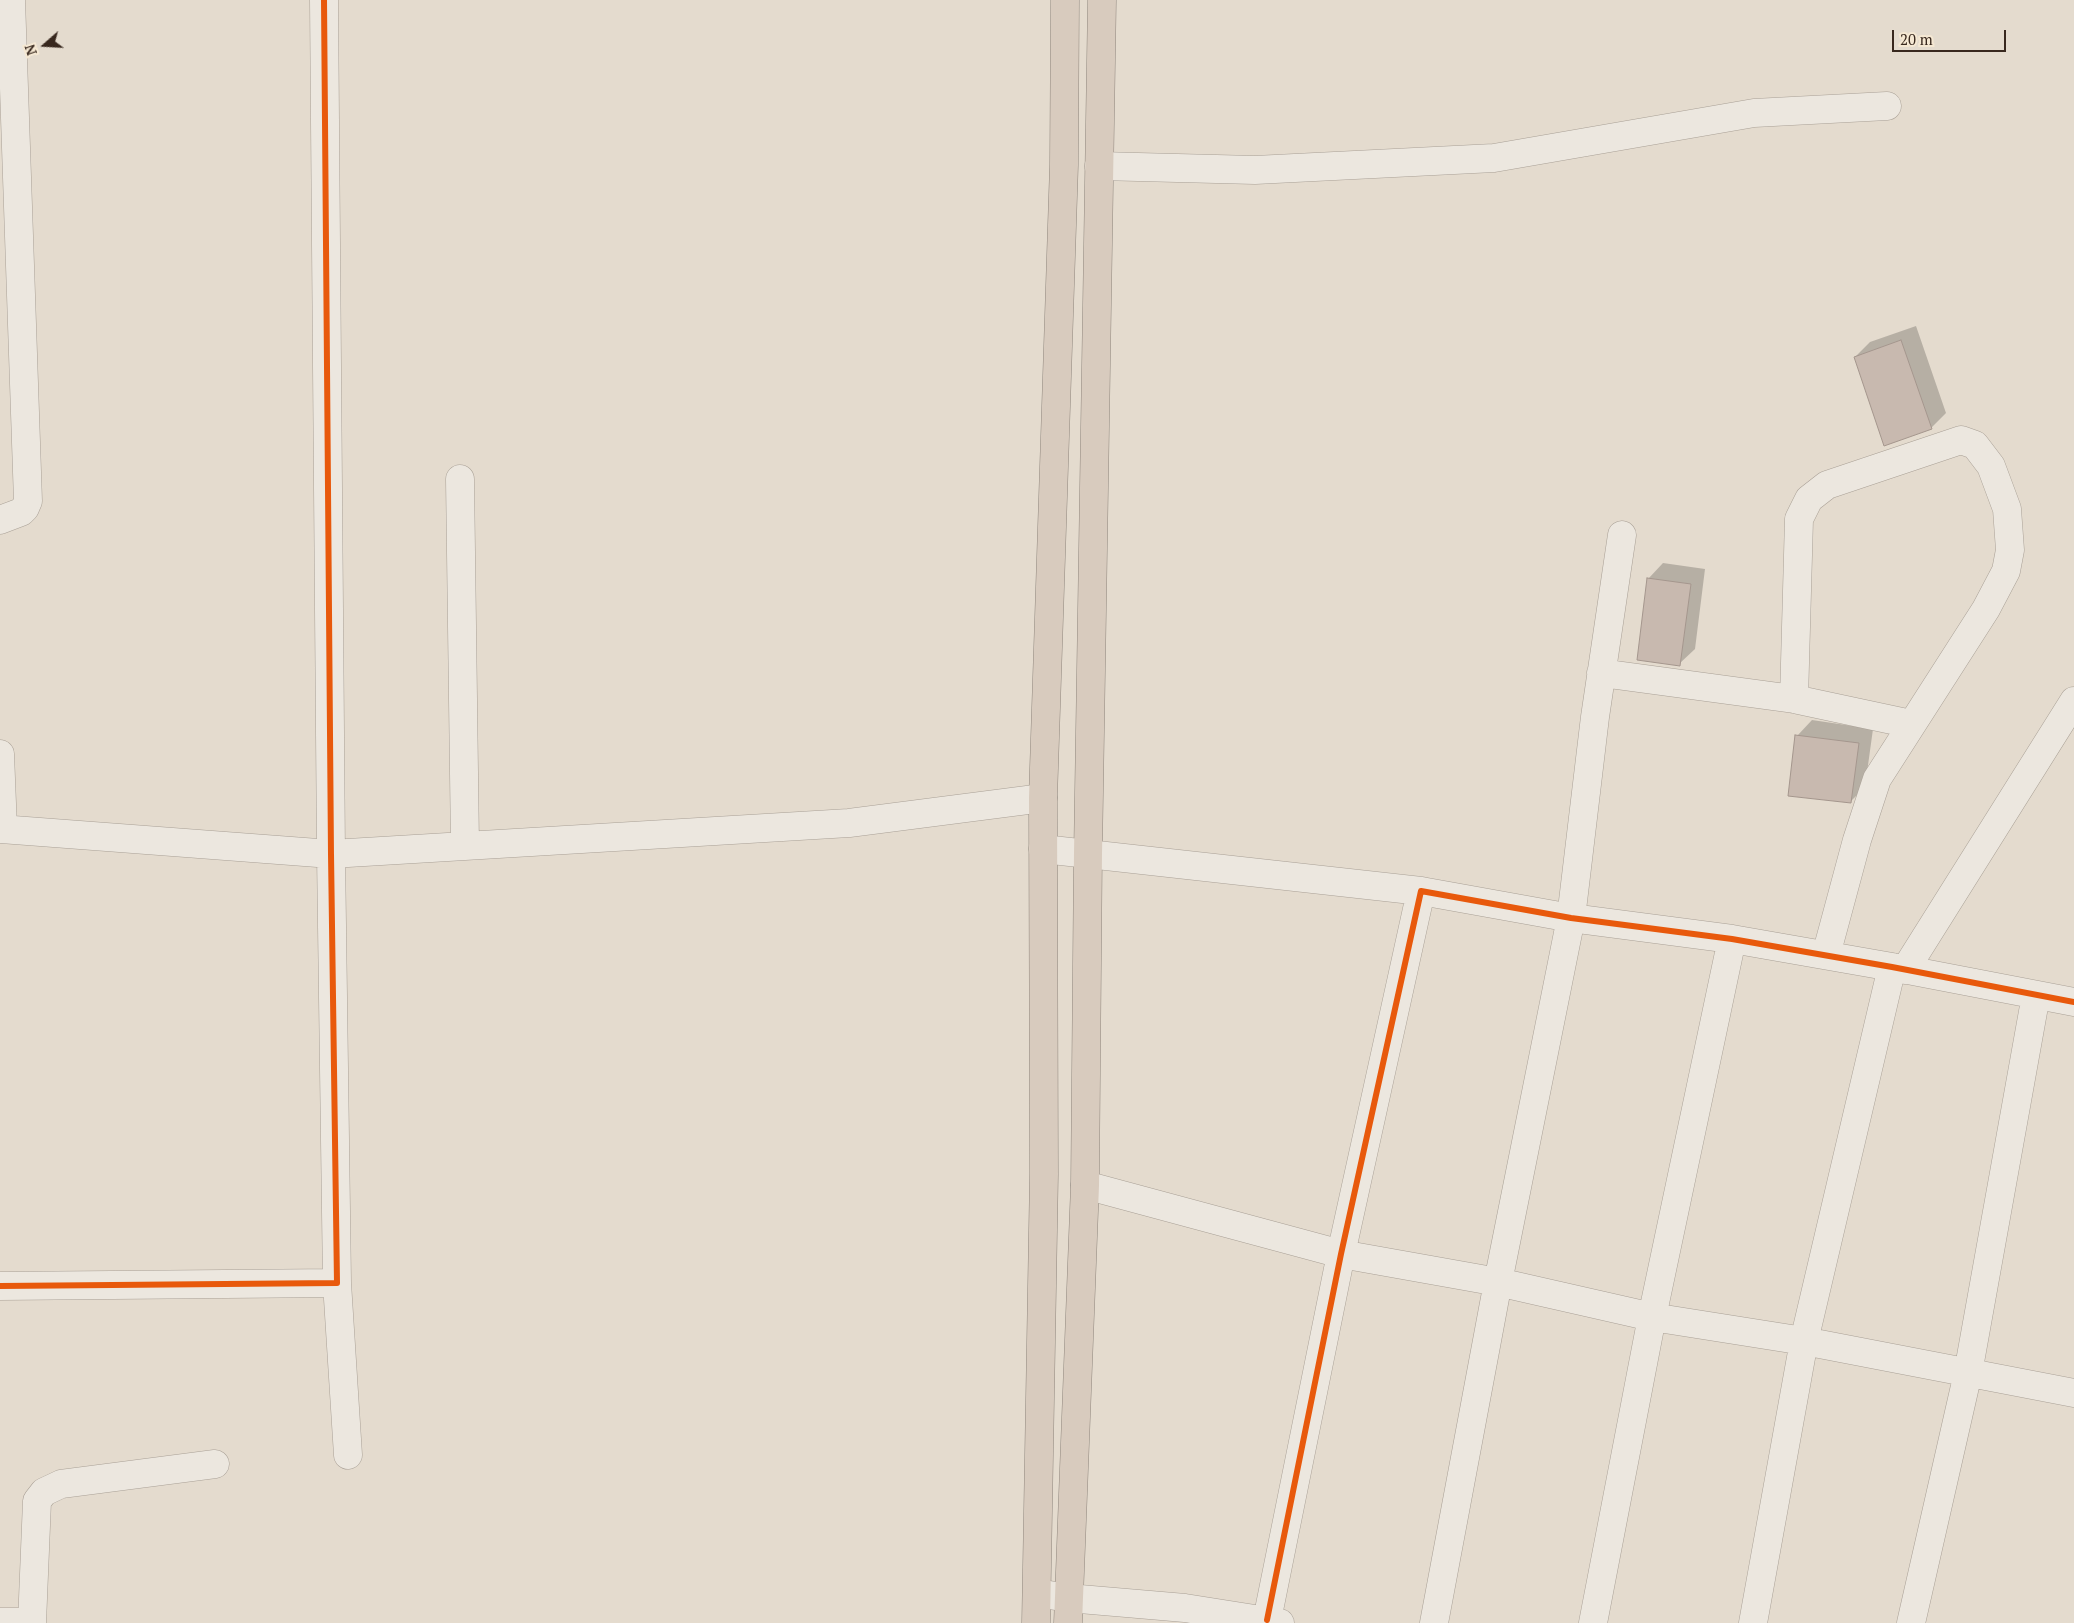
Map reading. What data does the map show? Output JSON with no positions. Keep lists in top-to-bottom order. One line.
{"scale_bar":"20 m","north":"left"}
